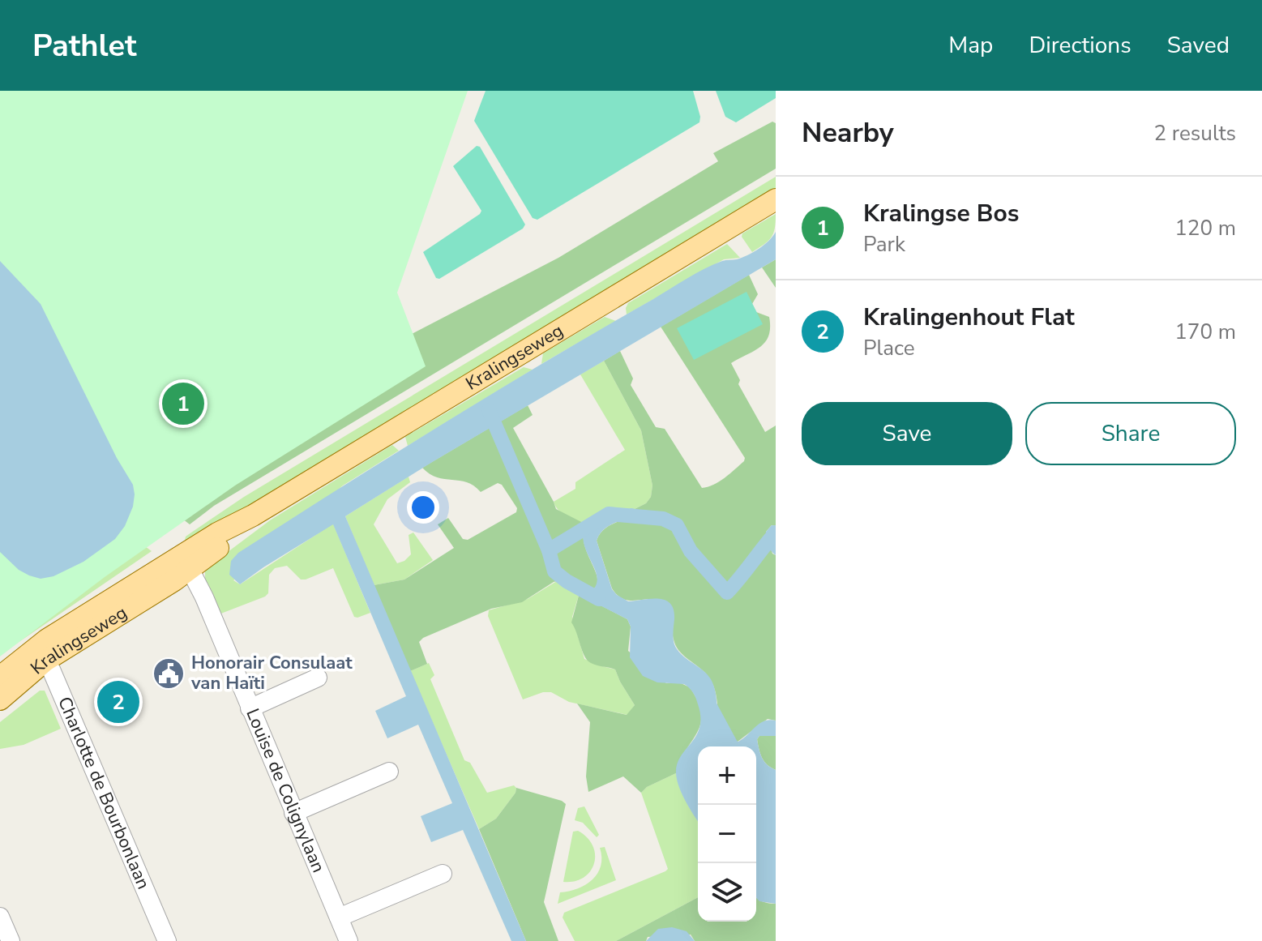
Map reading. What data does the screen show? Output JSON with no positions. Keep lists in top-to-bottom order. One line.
{"streets":{"main road":["Kralingseweg"],"street":["Louise de Colignylaan","Charlotte de Bourbonlaan"]},"crossings":[["Kralingseweg","Louise de Colignylaan"],["Kralingseweg","Charlotte de Bourbonlaan"]],"places":{"public building":["Honorair Consulaat van Haïti"]},"page":{"header":"Pathlet","nav":["Map","Directions","Saved"],"heading":["Nearby","2 results"],"list":[{"mark":"1","name":"Kralingse Bos","note":"Park","value":"120 m"},{"mark":"2","name":"Kralingenhout Flat","note":"Place","value":"170 m"}],"pins":["1","2"],"buttons":["Save","Share"],"map_buttons":["+","−"]}}
